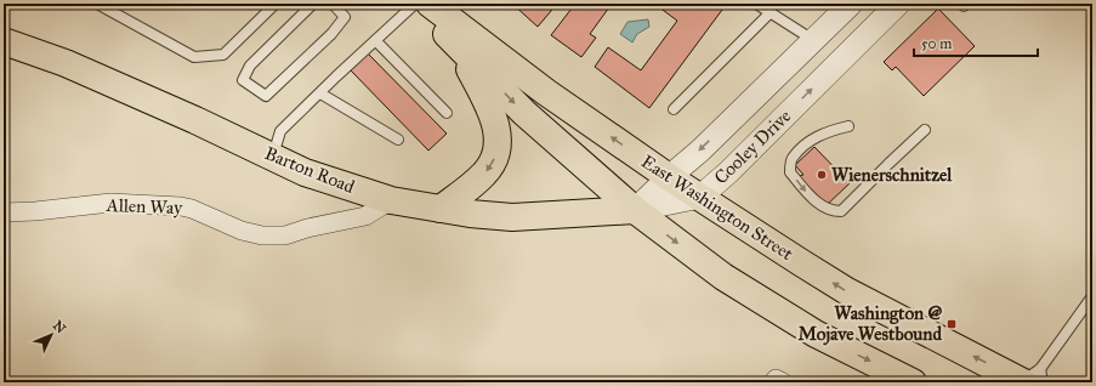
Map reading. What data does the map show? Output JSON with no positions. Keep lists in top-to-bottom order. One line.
{"streets":{"main road":["Barton Road","East Washington Street"],"street":["Cooley Drive","Allen Way"]},"crossings":[["Cooley Drive","Barton Road"],["Cooley Drive","East Washington Street"],["Barton Road","Allen Way"]],"places":{"other":["Wienerschnitzel"],"transit":["Washington @ Mojave Westbound"]},"scale_bar":"50 m","north":"top right"}
